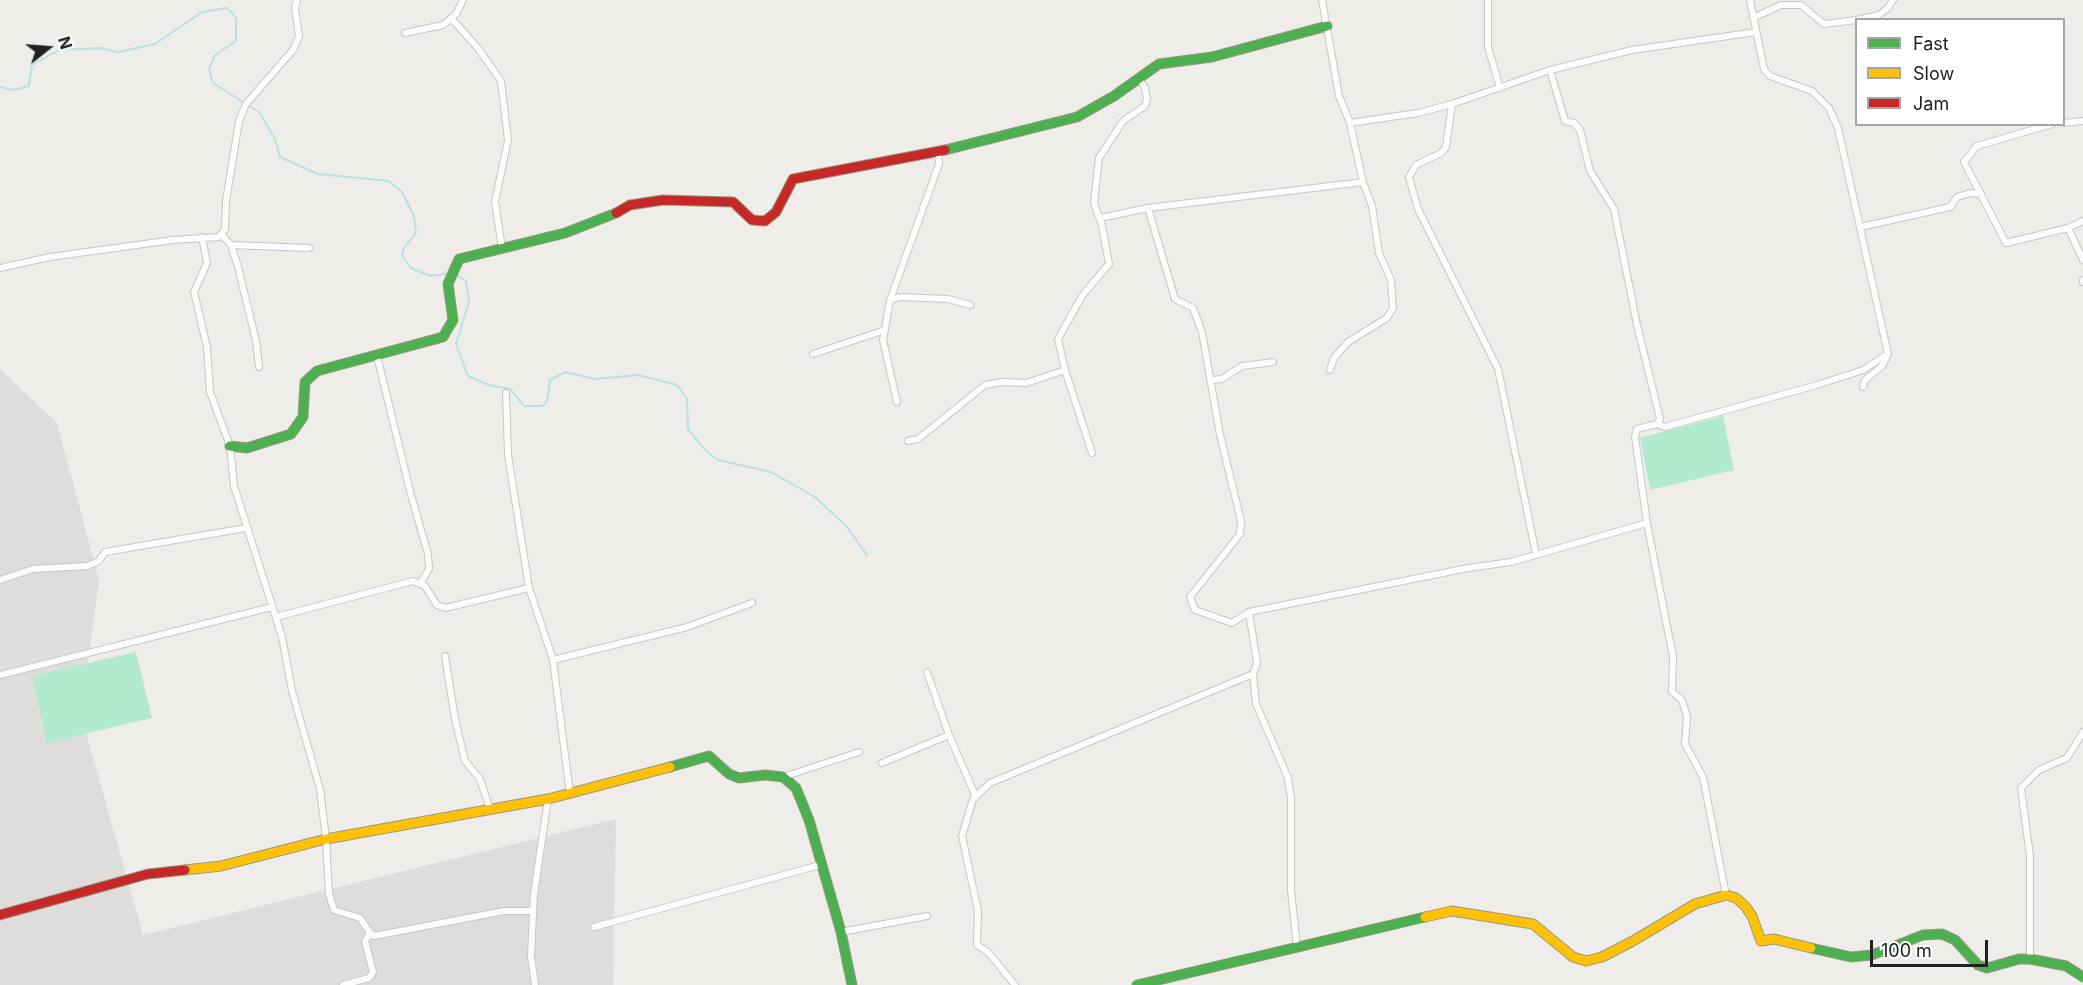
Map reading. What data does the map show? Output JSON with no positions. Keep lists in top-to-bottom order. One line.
{"legend":["Fast","Slow","Jam"],"scale_bar":"100 m","north":"right"}
